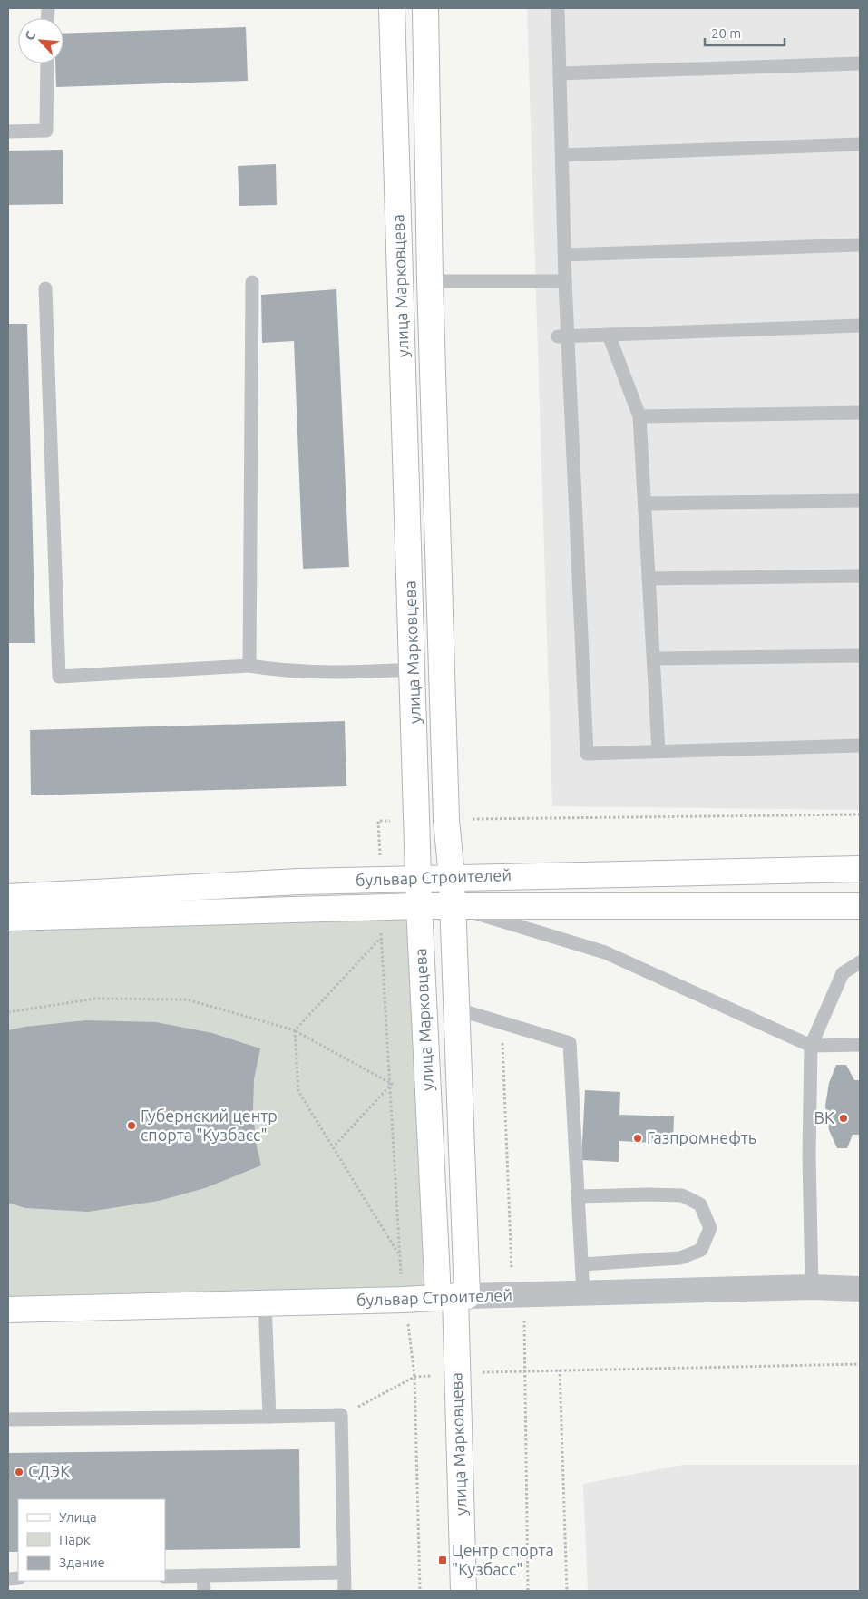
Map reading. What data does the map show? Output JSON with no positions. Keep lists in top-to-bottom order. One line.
{"streets":{"main road":["улица Марковцева","бульвар Строителей"]},"crossings":[["улица Марковцева","бульвар Строителей"]],"places":{"other":["ВК","Губернский центр спорта \"Кузбасс\"","Газпромнефть","СДЭК"],"transit":["Центр спорта \"Кузбасс\""]},"legend":["Улица","Парк","Здание"],"scale_bar":"20 m","north":"top left"}
